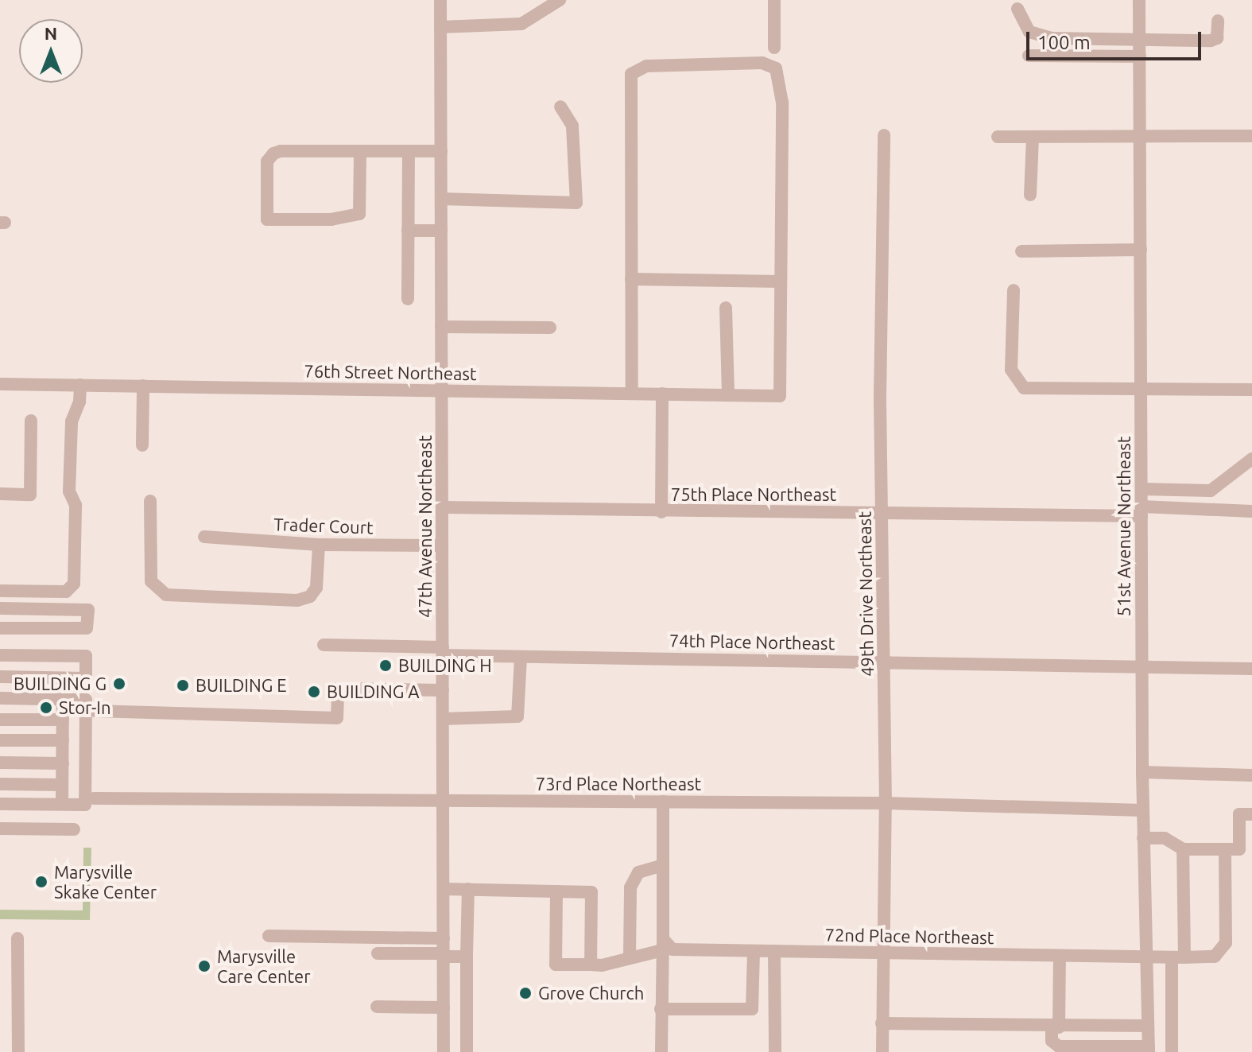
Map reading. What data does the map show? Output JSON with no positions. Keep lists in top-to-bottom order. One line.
{"streets":{"street":["76th Street Northeast","75th Place Northeast","Trader Court","47th Avenue Northeast","51st Avenue Northeast","49th Drive Northeast","74th Place Northeast","73rd Place Northeast","72nd Place Northeast"]},"crossings":[["76th Street Northeast","47th Avenue Northeast"],["75th Place Northeast","47th Avenue Northeast"],["75th Place Northeast","51st Avenue Northeast"],["75th Place Northeast","49th Drive Northeast"],["Trader Court","47th Avenue Northeast"],["47th Avenue Northeast","74th Place Northeast"],["47th Avenue Northeast","73rd Place Northeast"],["51st Avenue Northeast","74th Place Northeast"],["51st Avenue Northeast","73rd Place Northeast"],["51st Avenue Northeast","72nd Place Northeast"],["49th Drive Northeast","74th Place Northeast"],["49th Drive Northeast","73rd Place Northeast"],["49th Drive Northeast","72nd Place Northeast"]],"places":["BUILDING H","BUILDING G","BUILDING E","BUILDING A","Stor-In","Marysville Skake Center","Marysville Care Center","Grove Church"],"scale_bar":"100 m","north":"top"}
